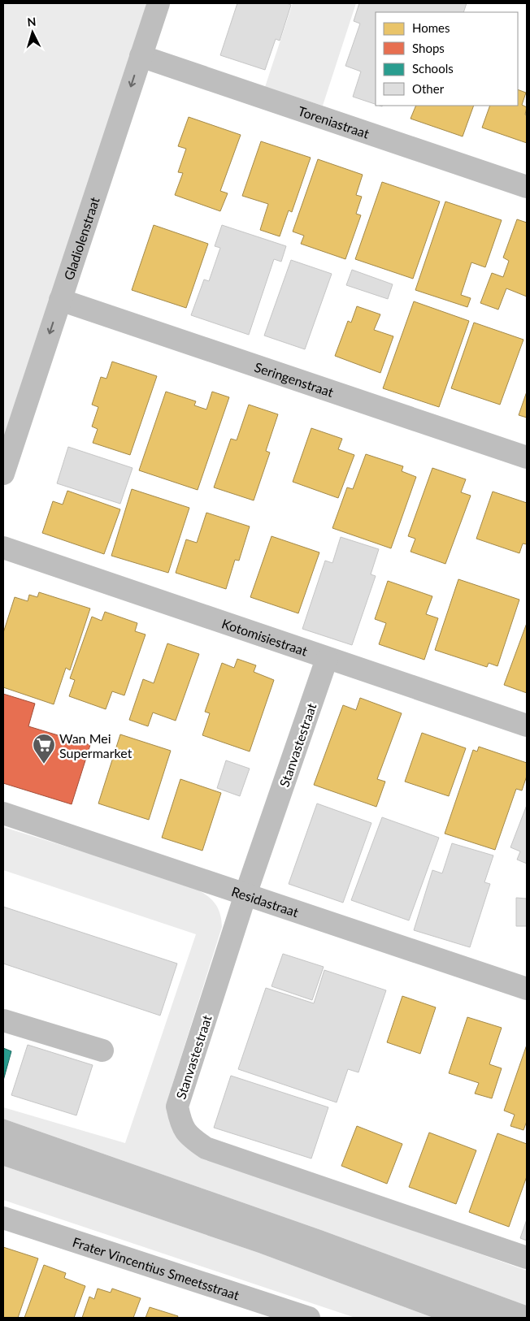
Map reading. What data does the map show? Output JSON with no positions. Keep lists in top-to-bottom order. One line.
{"streets":{"street":["Toreniastraat","Gladiolenstraat","Seringenstraat","Kotomisiestraat","Stanvastestraat","Residastraat","Frater Vincentius Smeetsstraat"]},"crossings":[["Toreniastraat","Gladiolenstraat"],["Gladiolenstraat","Seringenstraat"],["Kotomisiestraat","Stanvastestraat"],["Stanvastestraat","Residastraat"]],"one_way":["Gladiolenstraat"],"places":{"supermarket":["Wan Mei Supermarket"]},"legend":["Homes","Shops","Schools","Other"],"north":"top"}
